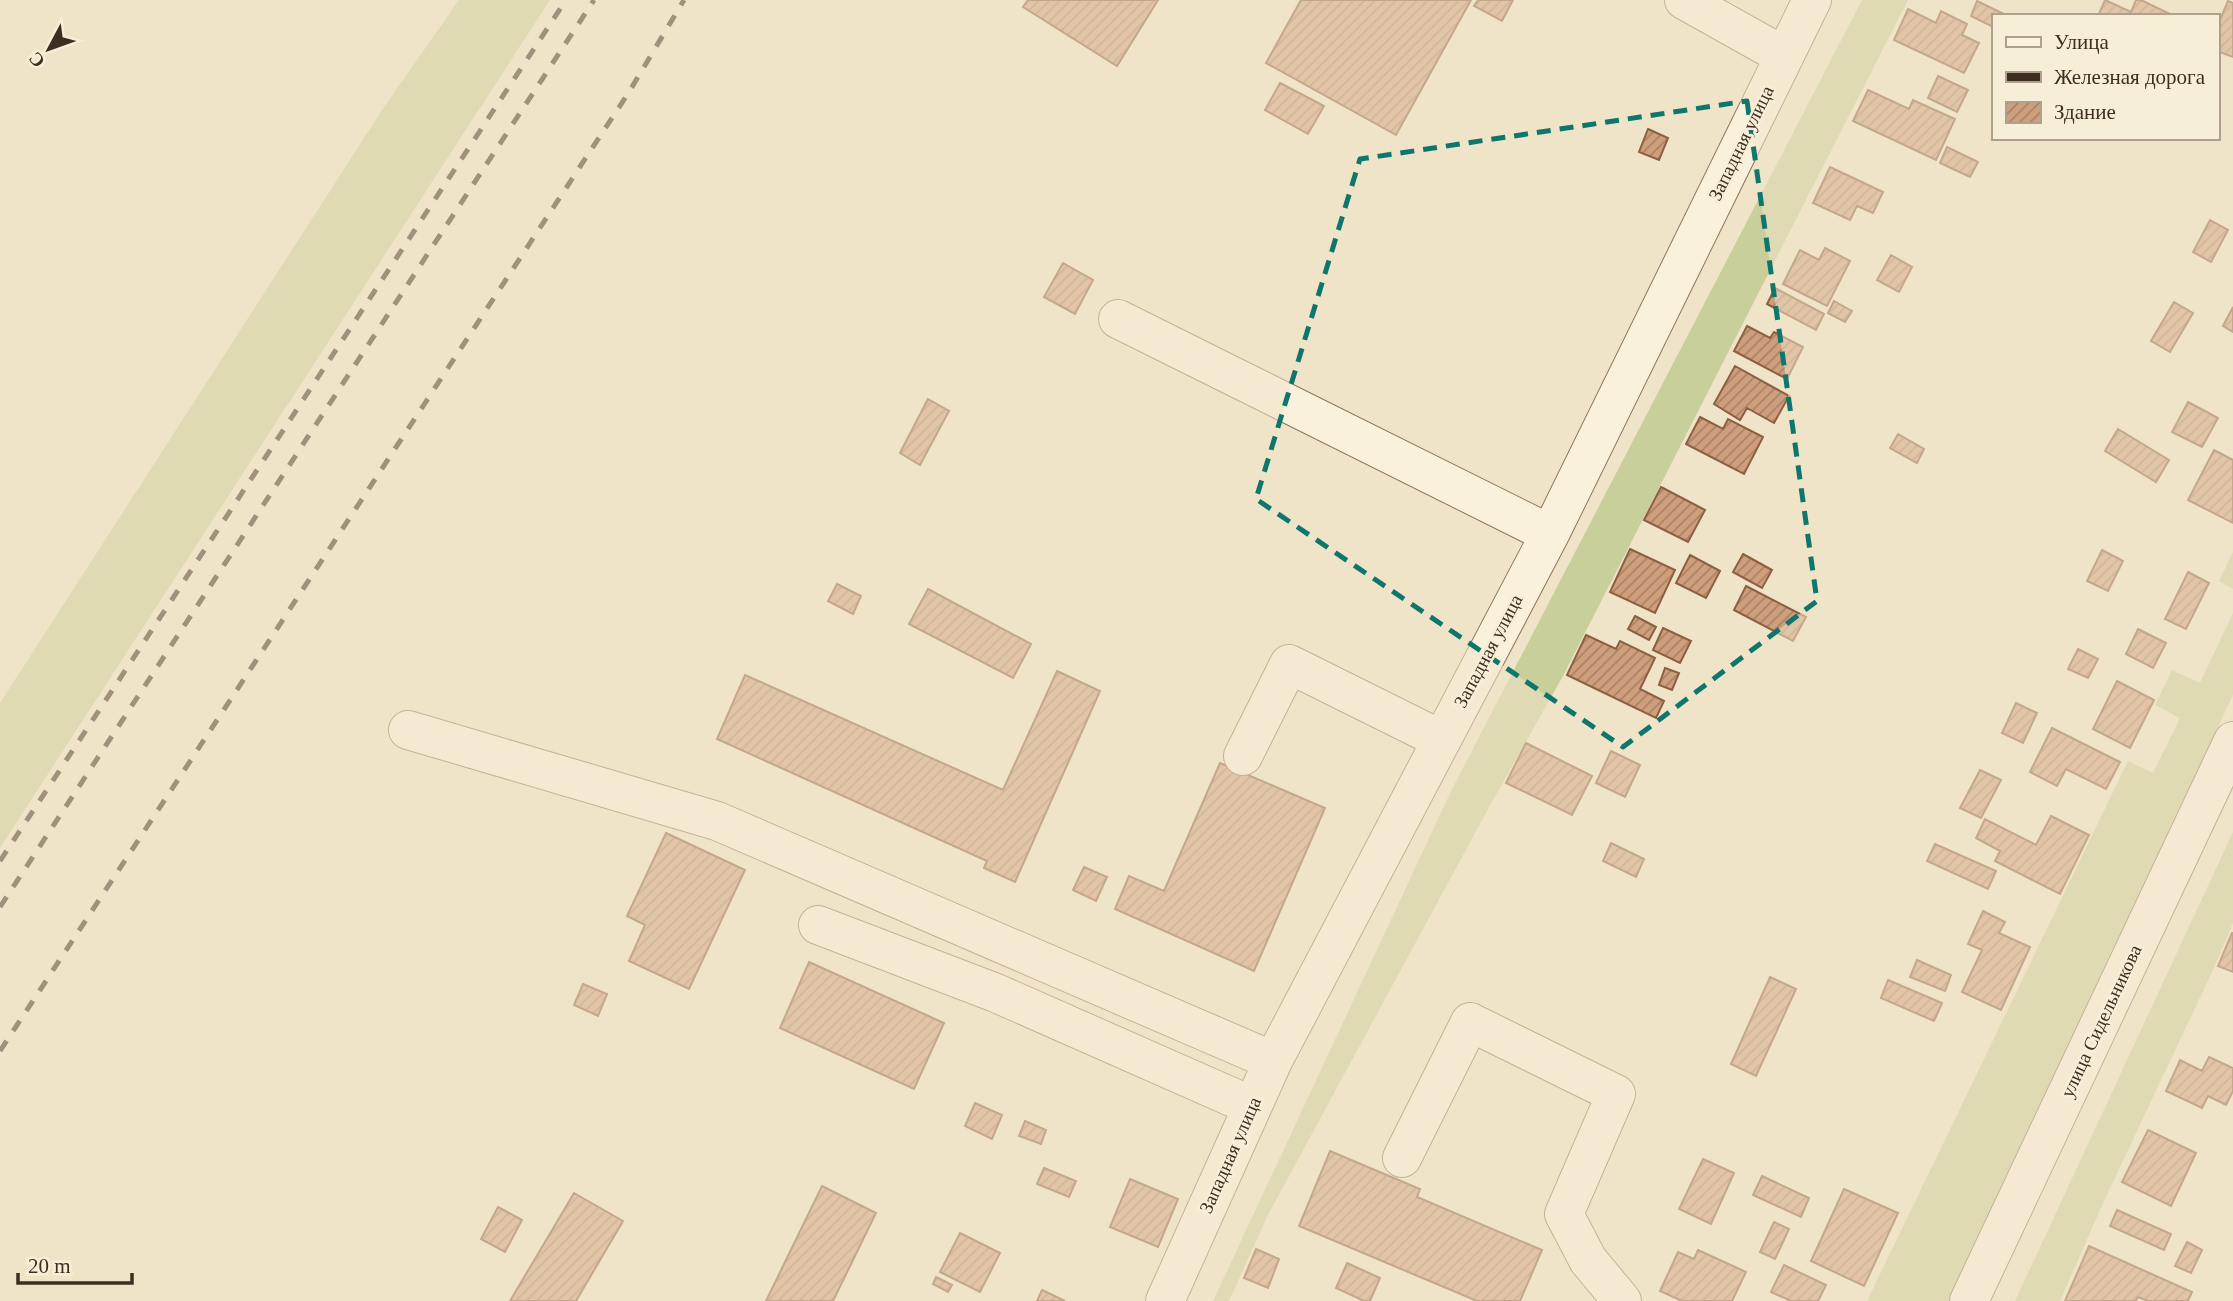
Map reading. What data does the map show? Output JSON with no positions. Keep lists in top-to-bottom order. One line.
{"streets":{"street":["Западная улица","улица Сидельникова"]},"legend":["Улица","Железная дорога","Здание"],"scale_bar":"20 m","north":"bottom left"}
